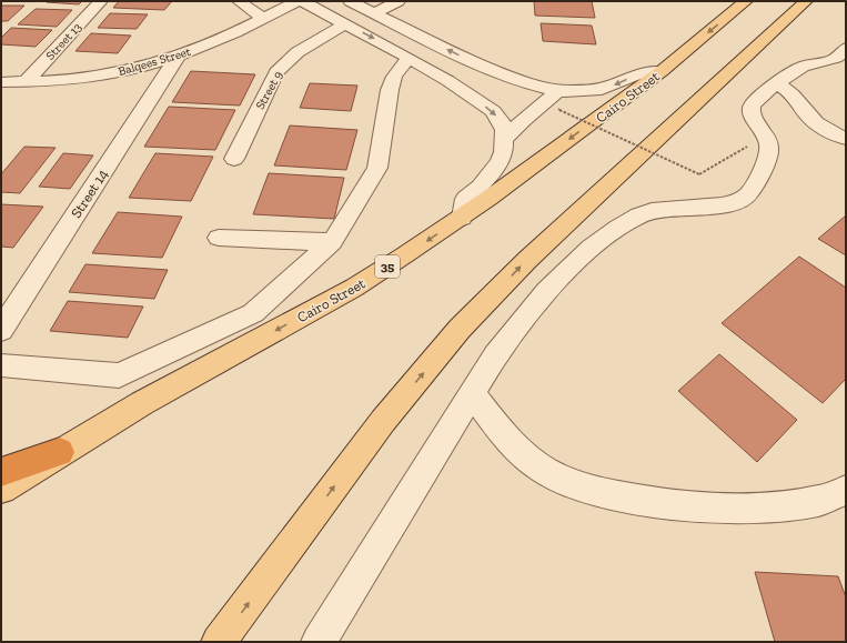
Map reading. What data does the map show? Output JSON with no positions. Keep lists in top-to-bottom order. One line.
{"streets":{"main road":["Cairo Street","35"],"street":["Street 13","Balqees Street","Street 9","Street 14"]},"crossings":[["Street 13","Balqees Street"],["Balqees Street","Street 14"]]}
